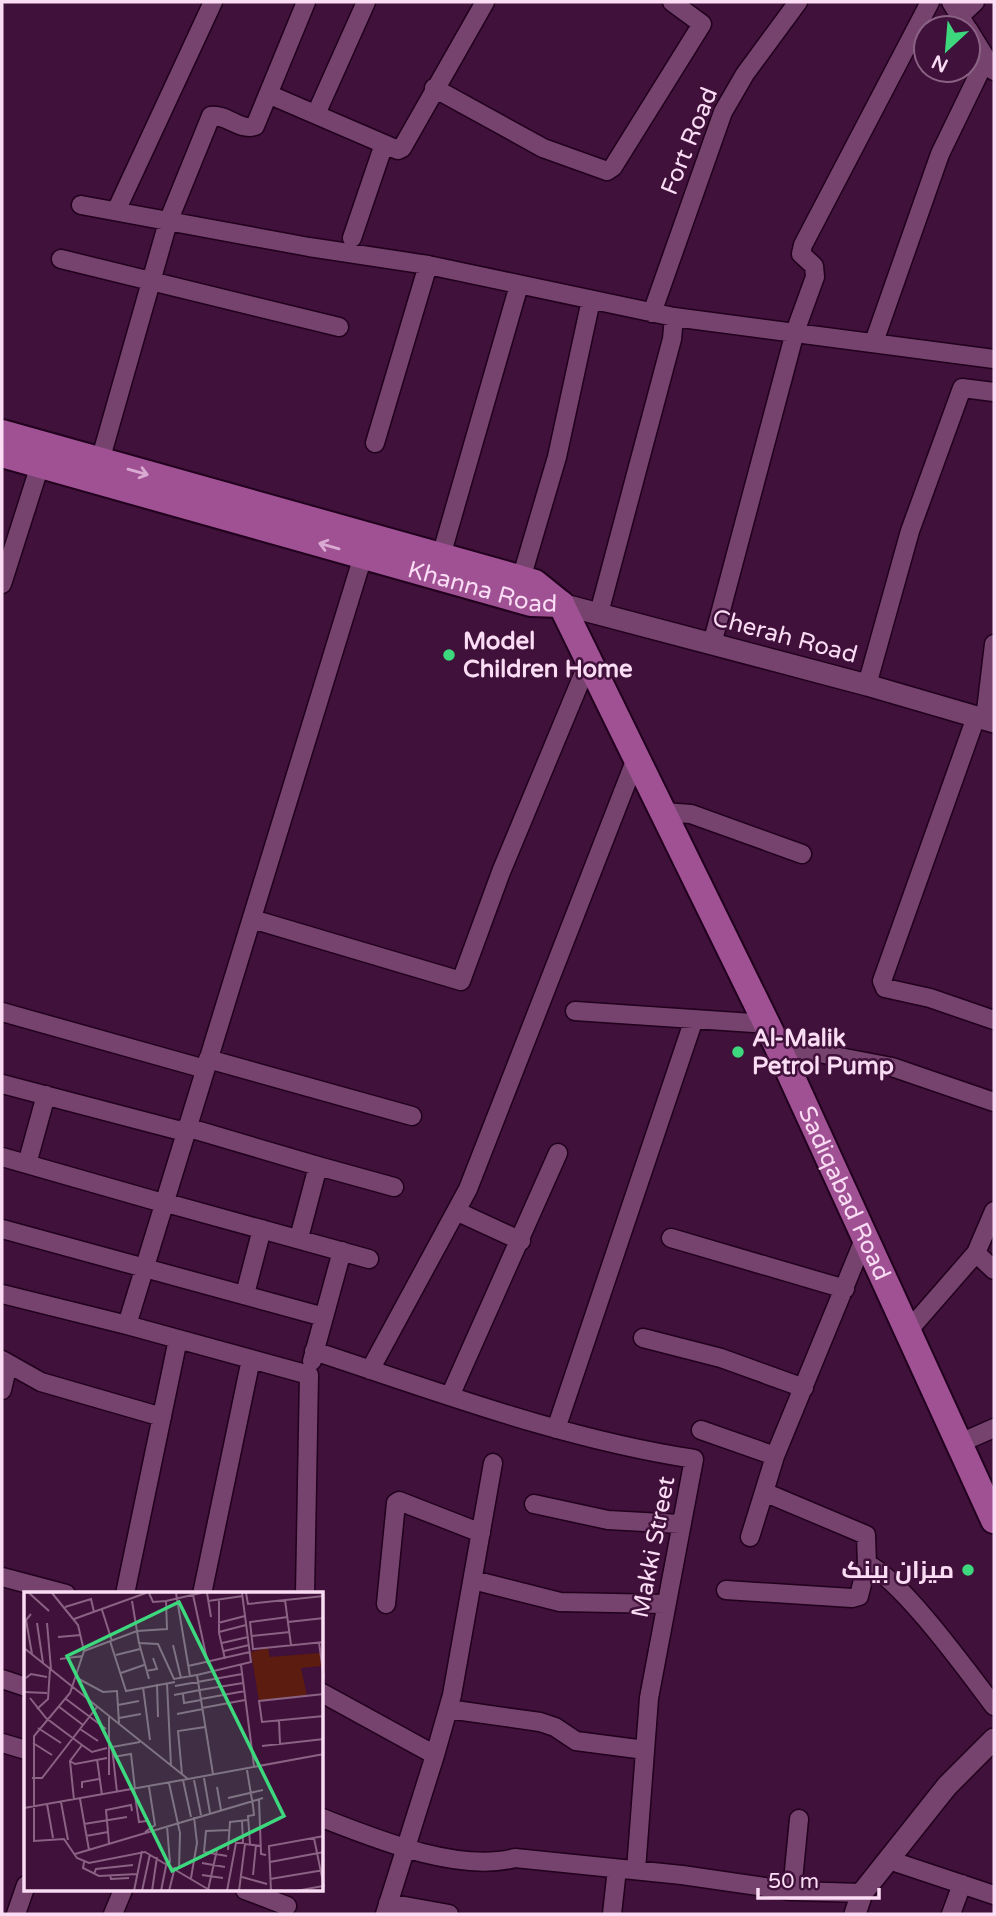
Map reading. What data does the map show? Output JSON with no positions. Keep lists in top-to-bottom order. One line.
{"streets":{"main road":["Khanna Road","Sadiqabad Road"],"street":["Fort Road","Cherah Road","Makki Street"]},"crossings":[["Khanna Road","Cherah Road"],["Khanna Road","Sadiqabad Road"],["Cherah Road","Sadiqabad Road"]],"places":["Model Children Home","Al-Malik Petrol Pump","میزان بینک"],"scale_bar":"50 m","north":"bottom left"}
